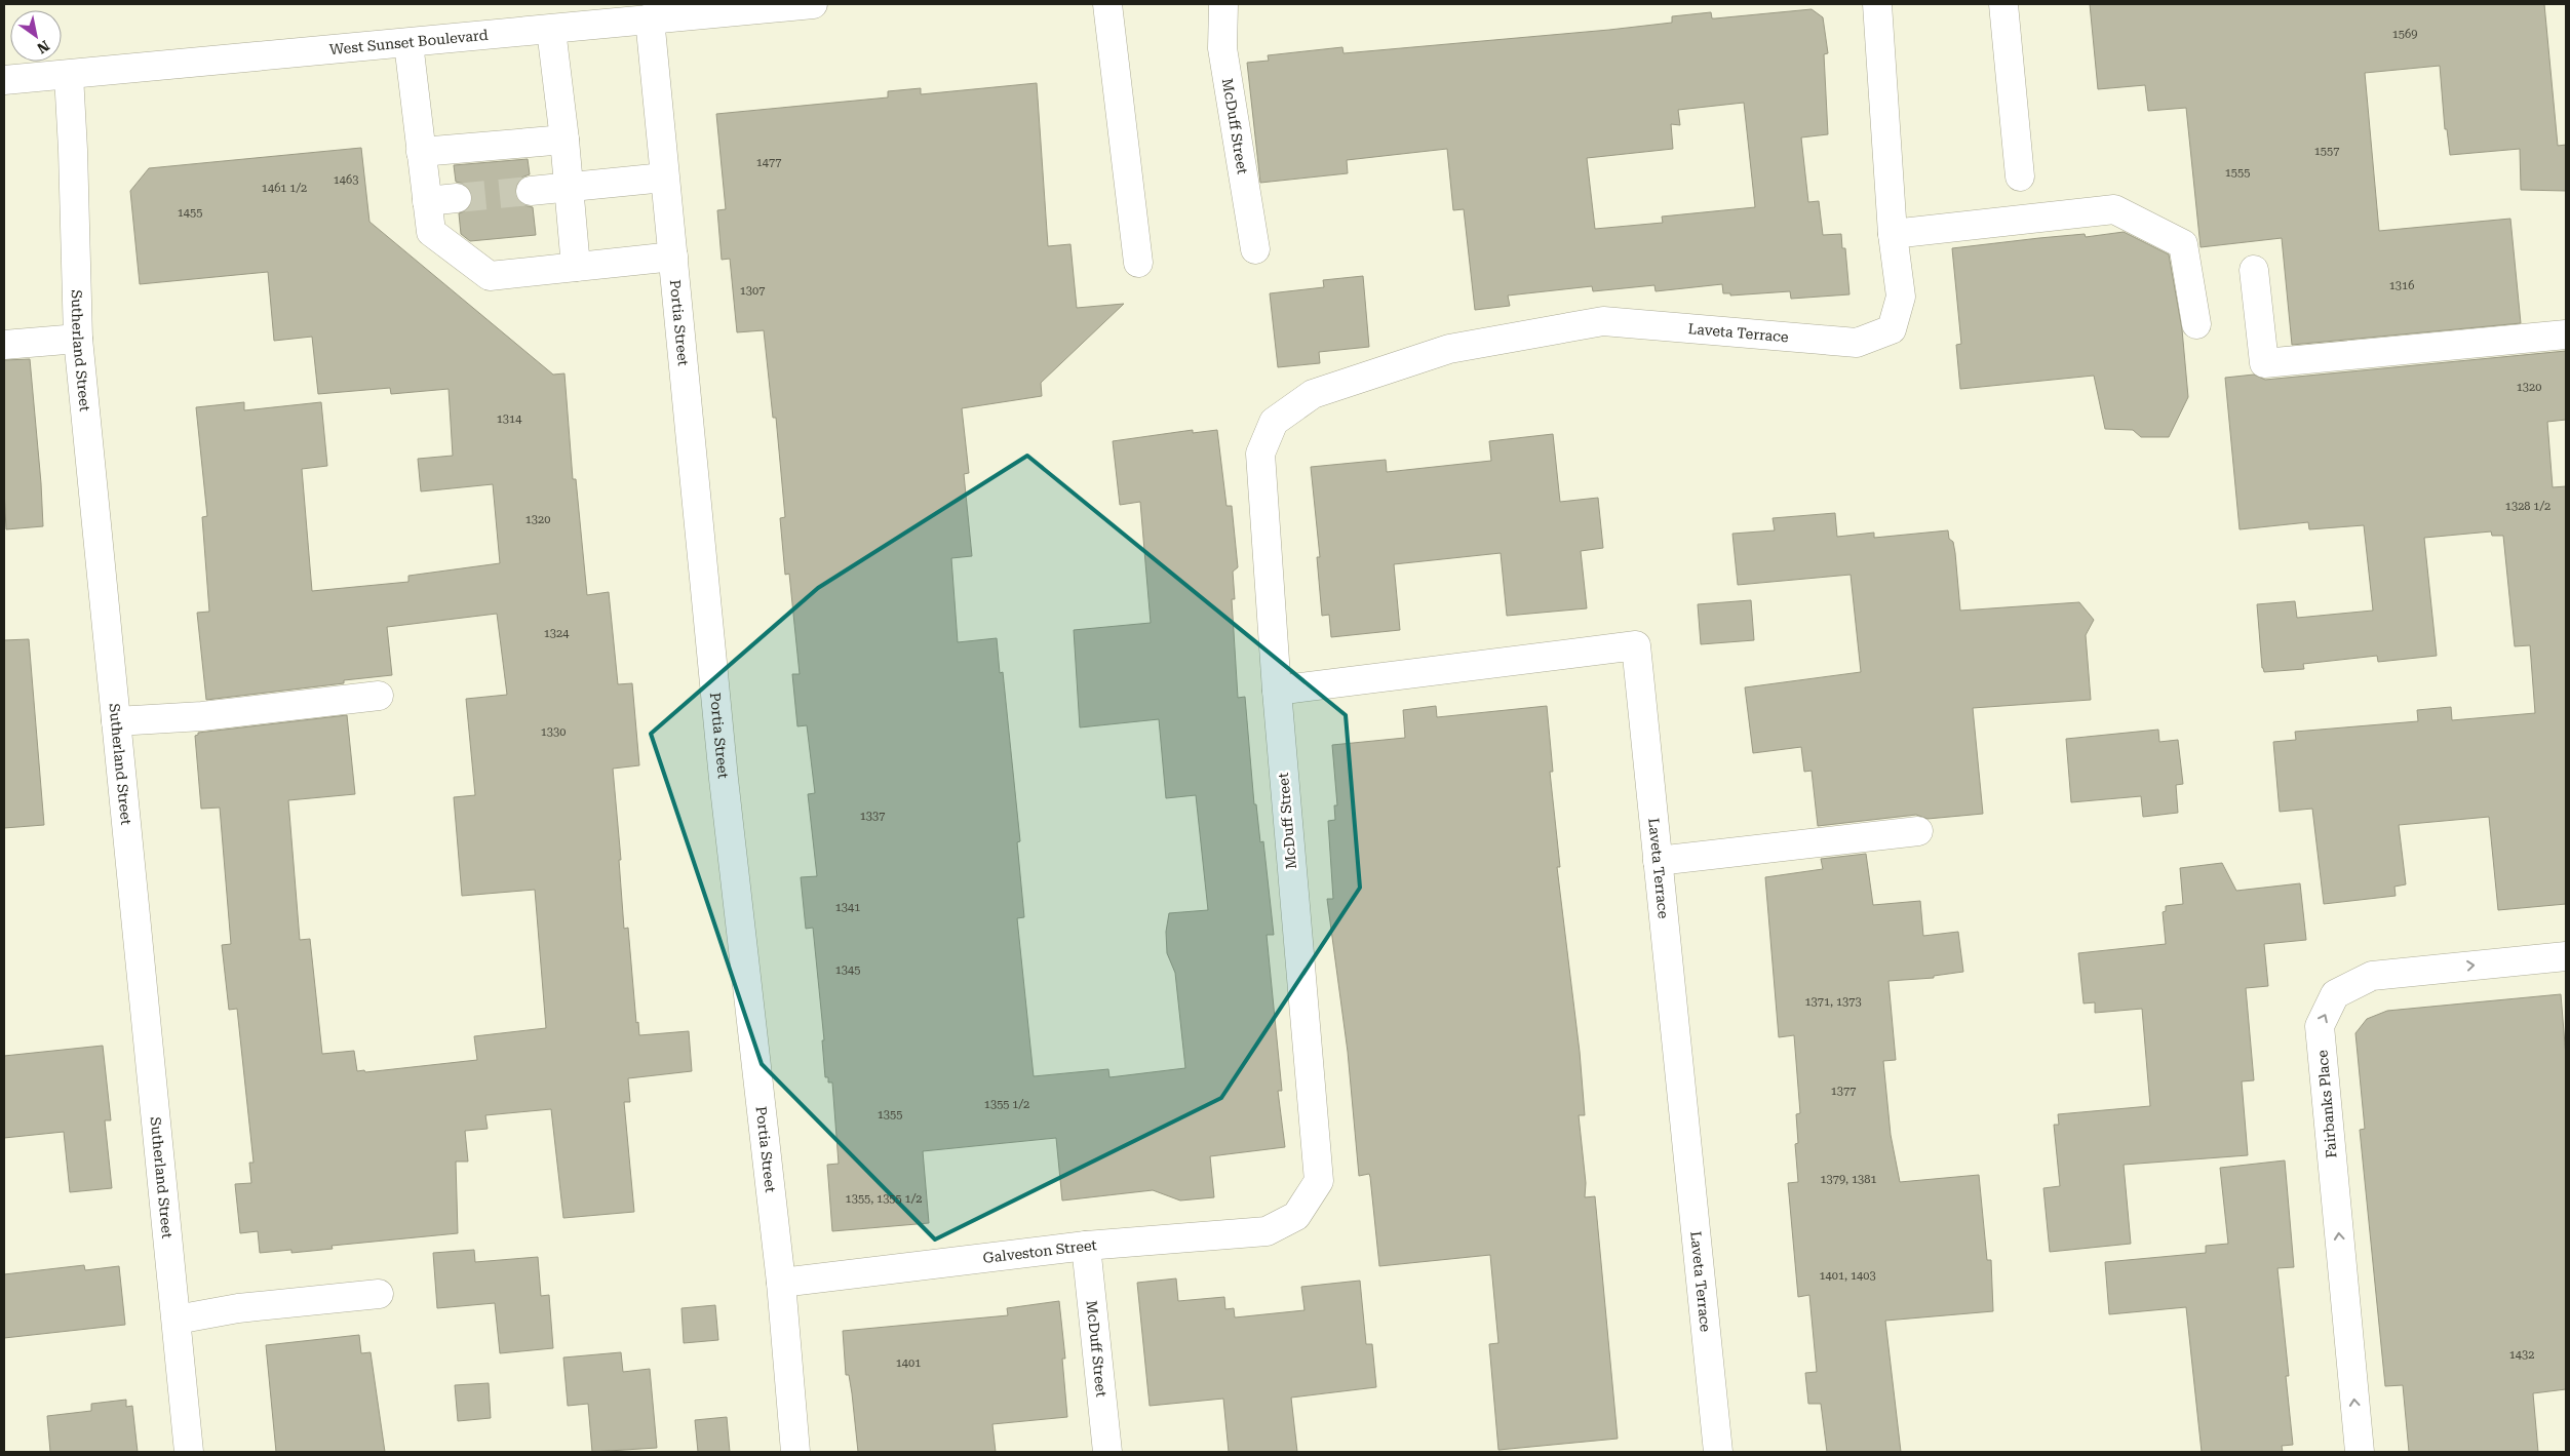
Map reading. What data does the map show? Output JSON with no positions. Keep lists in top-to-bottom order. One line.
{"streets":{"street":["West Sunset Boulevard","McDuff Street","Portia Street","Laveta Terrace","Sutherland Street","Fairbanks Place","Galveston Street"]},"crossings":[["West Sunset Boulevard","Portia Street"],["West Sunset Boulevard","Sutherland Street"],["McDuff Street","Laveta Terrace"],["McDuff Street","Galveston Street"],["Portia Street","Galveston Street"]],"house_numbers":["1569","1557","1477","1555","1463","1461 1/2","1455","1316","1307","1320","1314","1328 1/2","1320","1324","1330","1337","1341","1345","1371, 1373","1377","1355 1/2","1355","1379, 1381","1355, 1355 1/2","1401, 1403","1432","1401"],"north":"bottom right"}
